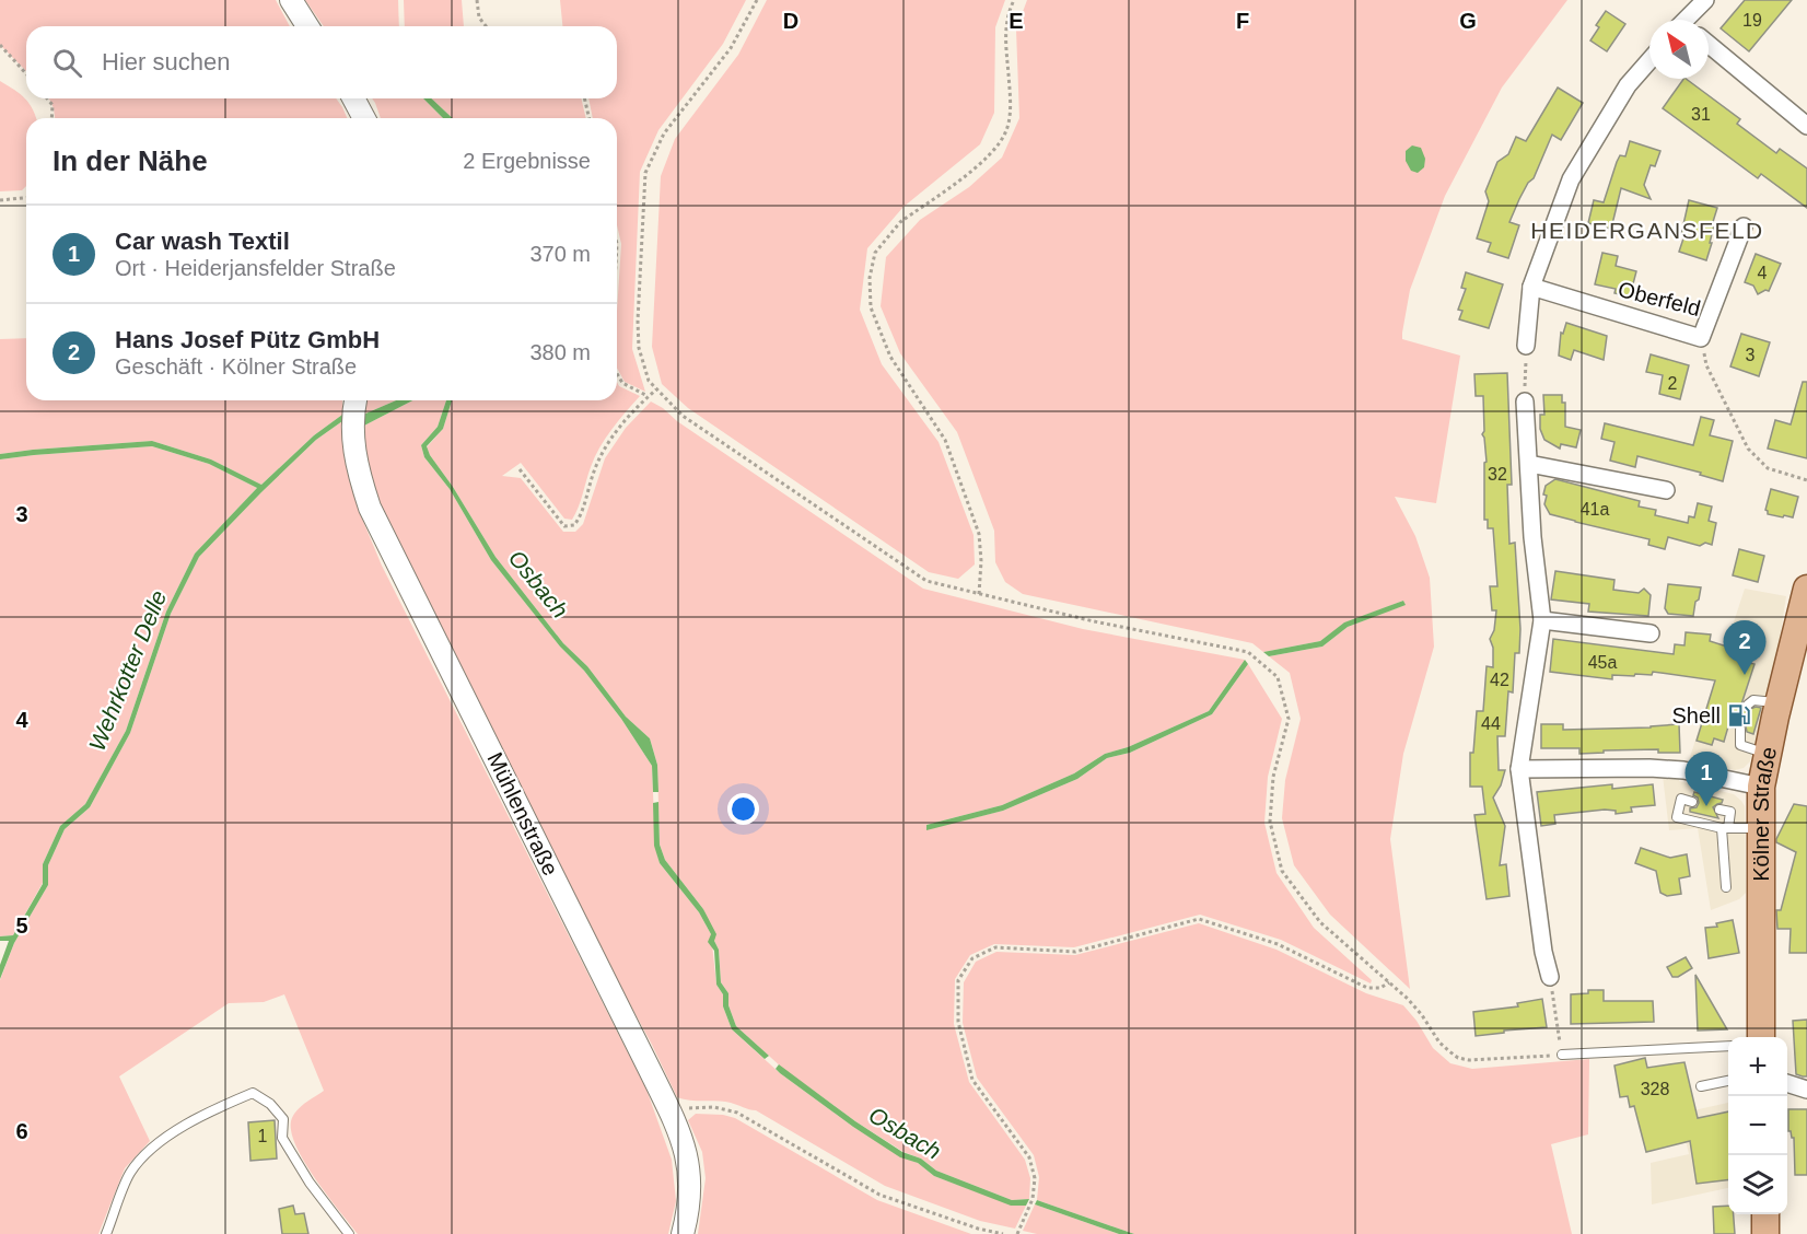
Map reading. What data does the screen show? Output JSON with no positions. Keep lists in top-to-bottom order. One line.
{"streets":{"main road":["Kölner Straße"],"street":["Oberfeld","Mühlenstraße"]},"districts":["HEIDERGANSFELD"],"water":["Osbach","Wehrkotter Delle"],"places":{"fuel station":["Shell"]},"house_numbers":["19","31","4","3","2","32","41a","45a","42","44","328","1"],"north":"top left","page":{"search":"Hier suchen","heading":["In der Nähe","2 Ergebnisse"],"list":[{"mark":"1","name":"Car wash Textil","note":"Ort · Heiderjansfelder Straße","value":"370 m"},{"mark":"2","name":"Hans Josef Pütz GmbH","note":"Geschäft · Kölner Straße","value":"380 m"}],"pins":["2","1"],"map_buttons":["+","−"]},"grid":{"columns":["D","E","F","G"],"rows":["3","4","5","6"]}}
